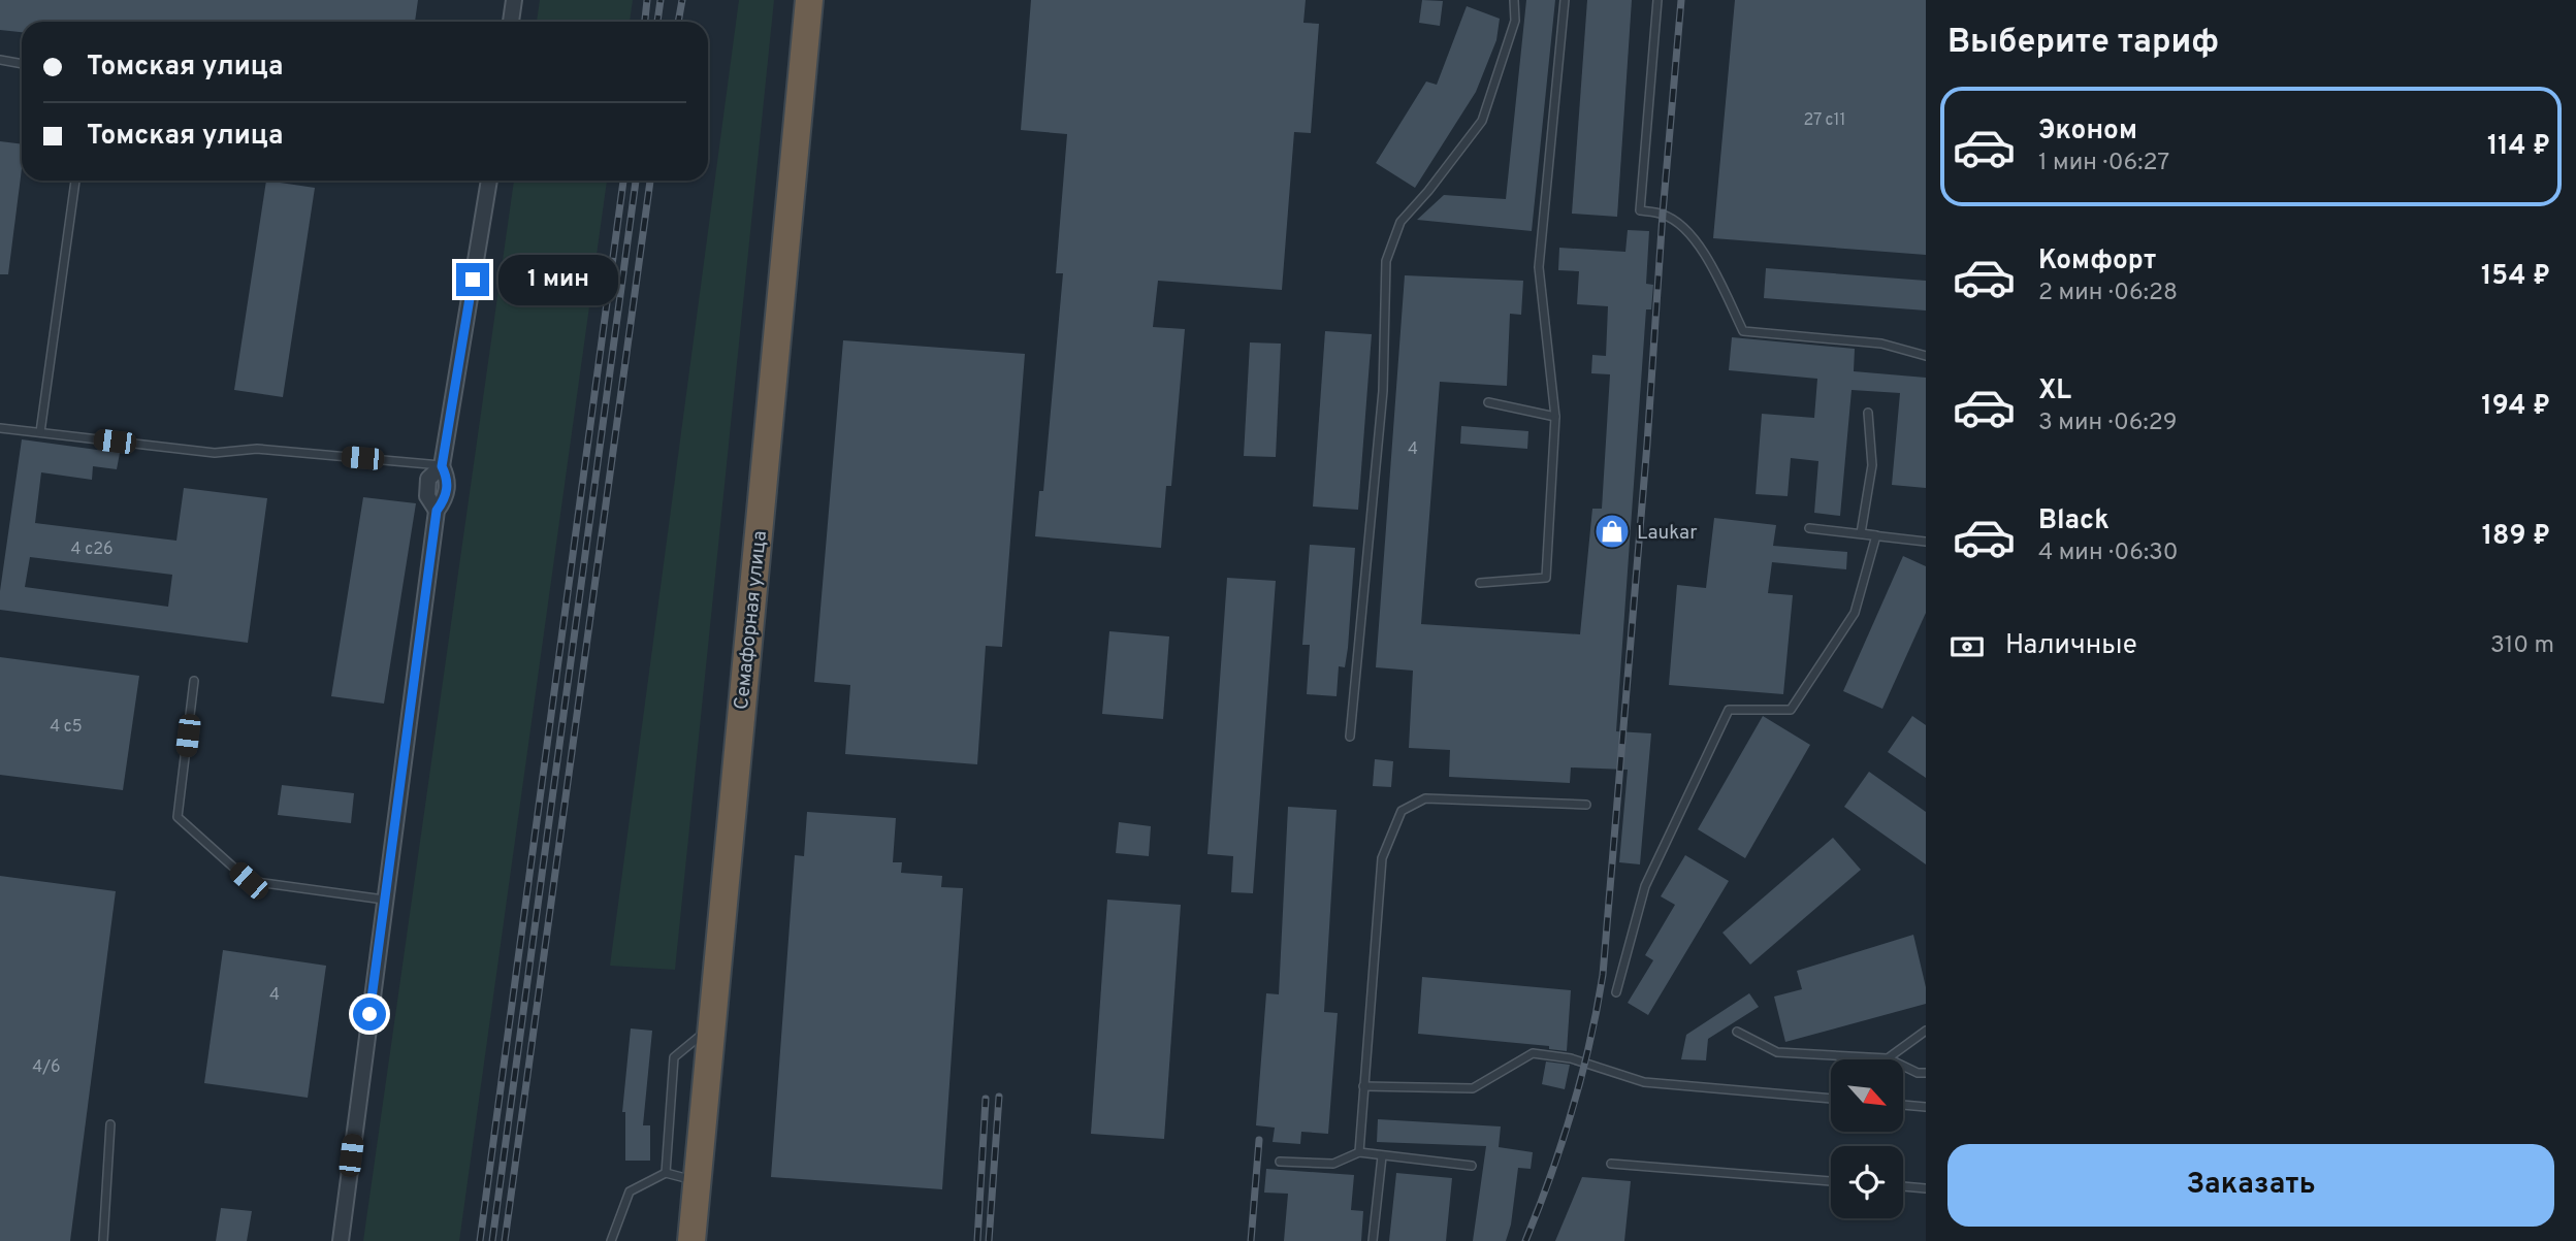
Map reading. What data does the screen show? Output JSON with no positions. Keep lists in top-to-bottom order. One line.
{"streets":{"highway":["Семафорная улица"]},"places":{"shop":["Laukar"]},"house_numbers":["27 с11","4","4 с26","4 с5","4","4/6"],"north":"bottom right","page":{"heading":"Выберите тариф","banner":["Томская улица","Томская улица"],"list":[{"name":"Эконом","note":"1 мин · 06:27","value":"114 ₽"},{"name":"Комфорт","note":"2 мин · 06:28","value":"154 ₽"},{"name":"XL","note":"3 мин · 06:29","value":"194 ₽"},{"name":"Black","note":"4 мин · 06:30","value":"189 ₽"}],"bubble":"1 мин","pay":["Наличные","310 m"],"buttons":"Заказать"}}
